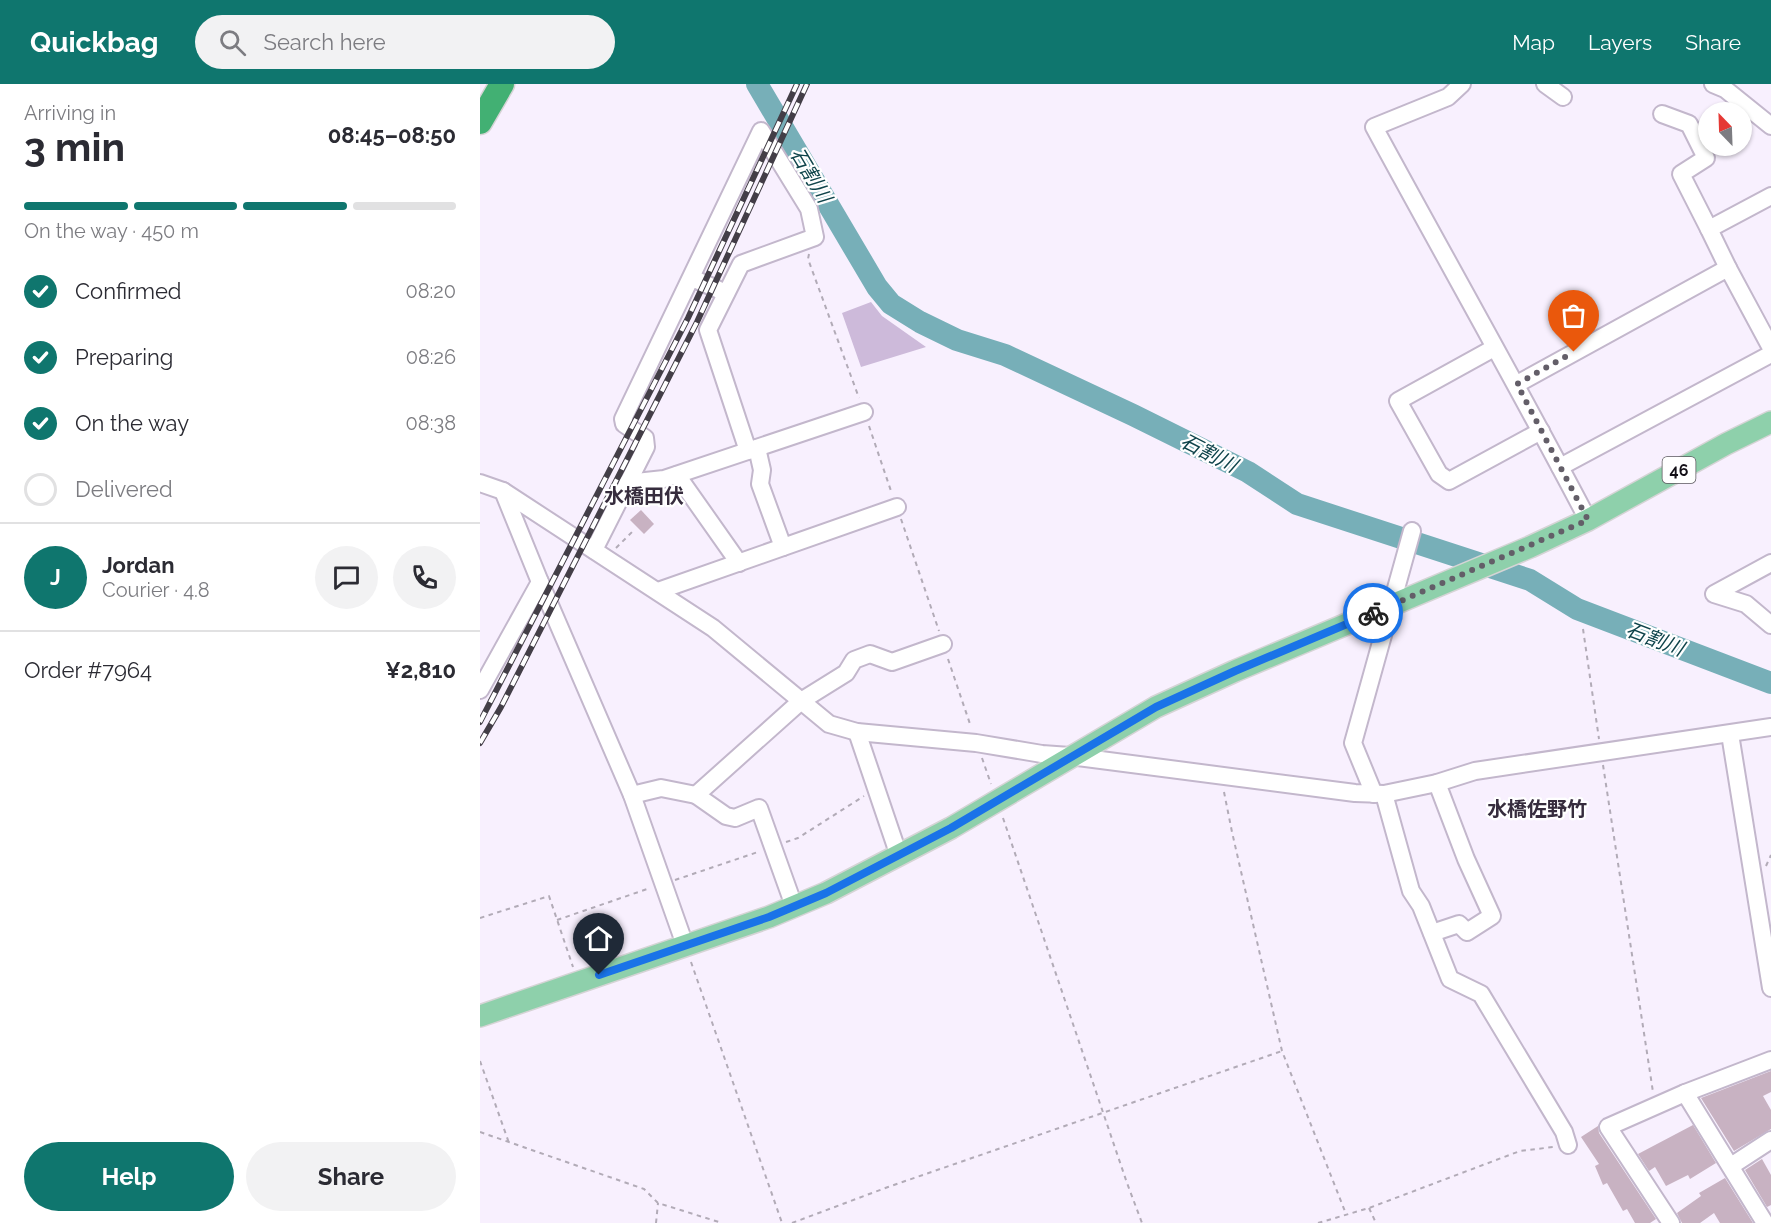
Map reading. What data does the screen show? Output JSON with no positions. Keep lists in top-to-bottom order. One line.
{"streets":{"main road":["46"]},"districts":["水橋田伏","水橋佐野竹"],"water":["石割川"],"north":"top left","page":{"header":"Quickbag","search":"Search here","nav":["Map","Layers","Share"],"heading":["3 min","Arriving in","08:45–08:50"],"panel":["Jordan","Courier · 4.8","Order #7964","¥2,810"],"bar":"On the way · 450 m","list":[["Confirmed","08:20"],["Preparing","08:26"],["On the way","08:38"],"Delivered"],"round":"J","buttons":["Help","Share"]}}
